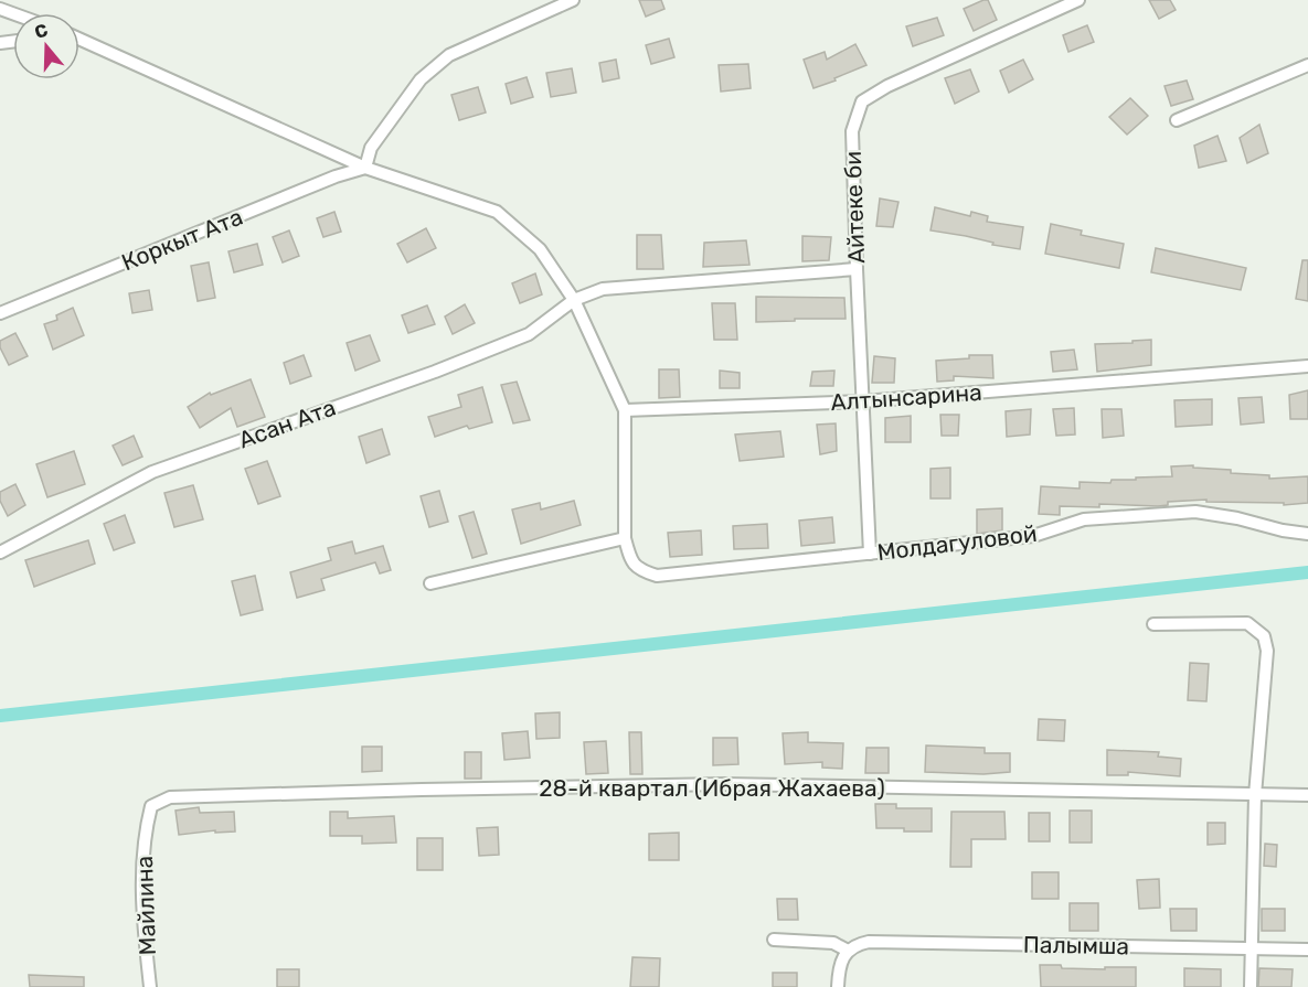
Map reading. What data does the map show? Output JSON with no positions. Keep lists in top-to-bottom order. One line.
{"streets":{"street":["Айтеке би","Коркыт Ата","Алтынсарина","Асан Ата","Молдагуловой","28-й квартал (Ибрая Жахаева)","Майлина","Палымша"]},"crossings":[["Айтеке би","Алтынсарина"],["Айтеке би","Молдагуловой"],["Алтынсарина","Молдагуловой"],["28-й квартал (Ибрая Жахаева)","Майлина"]],"north":"top"}
